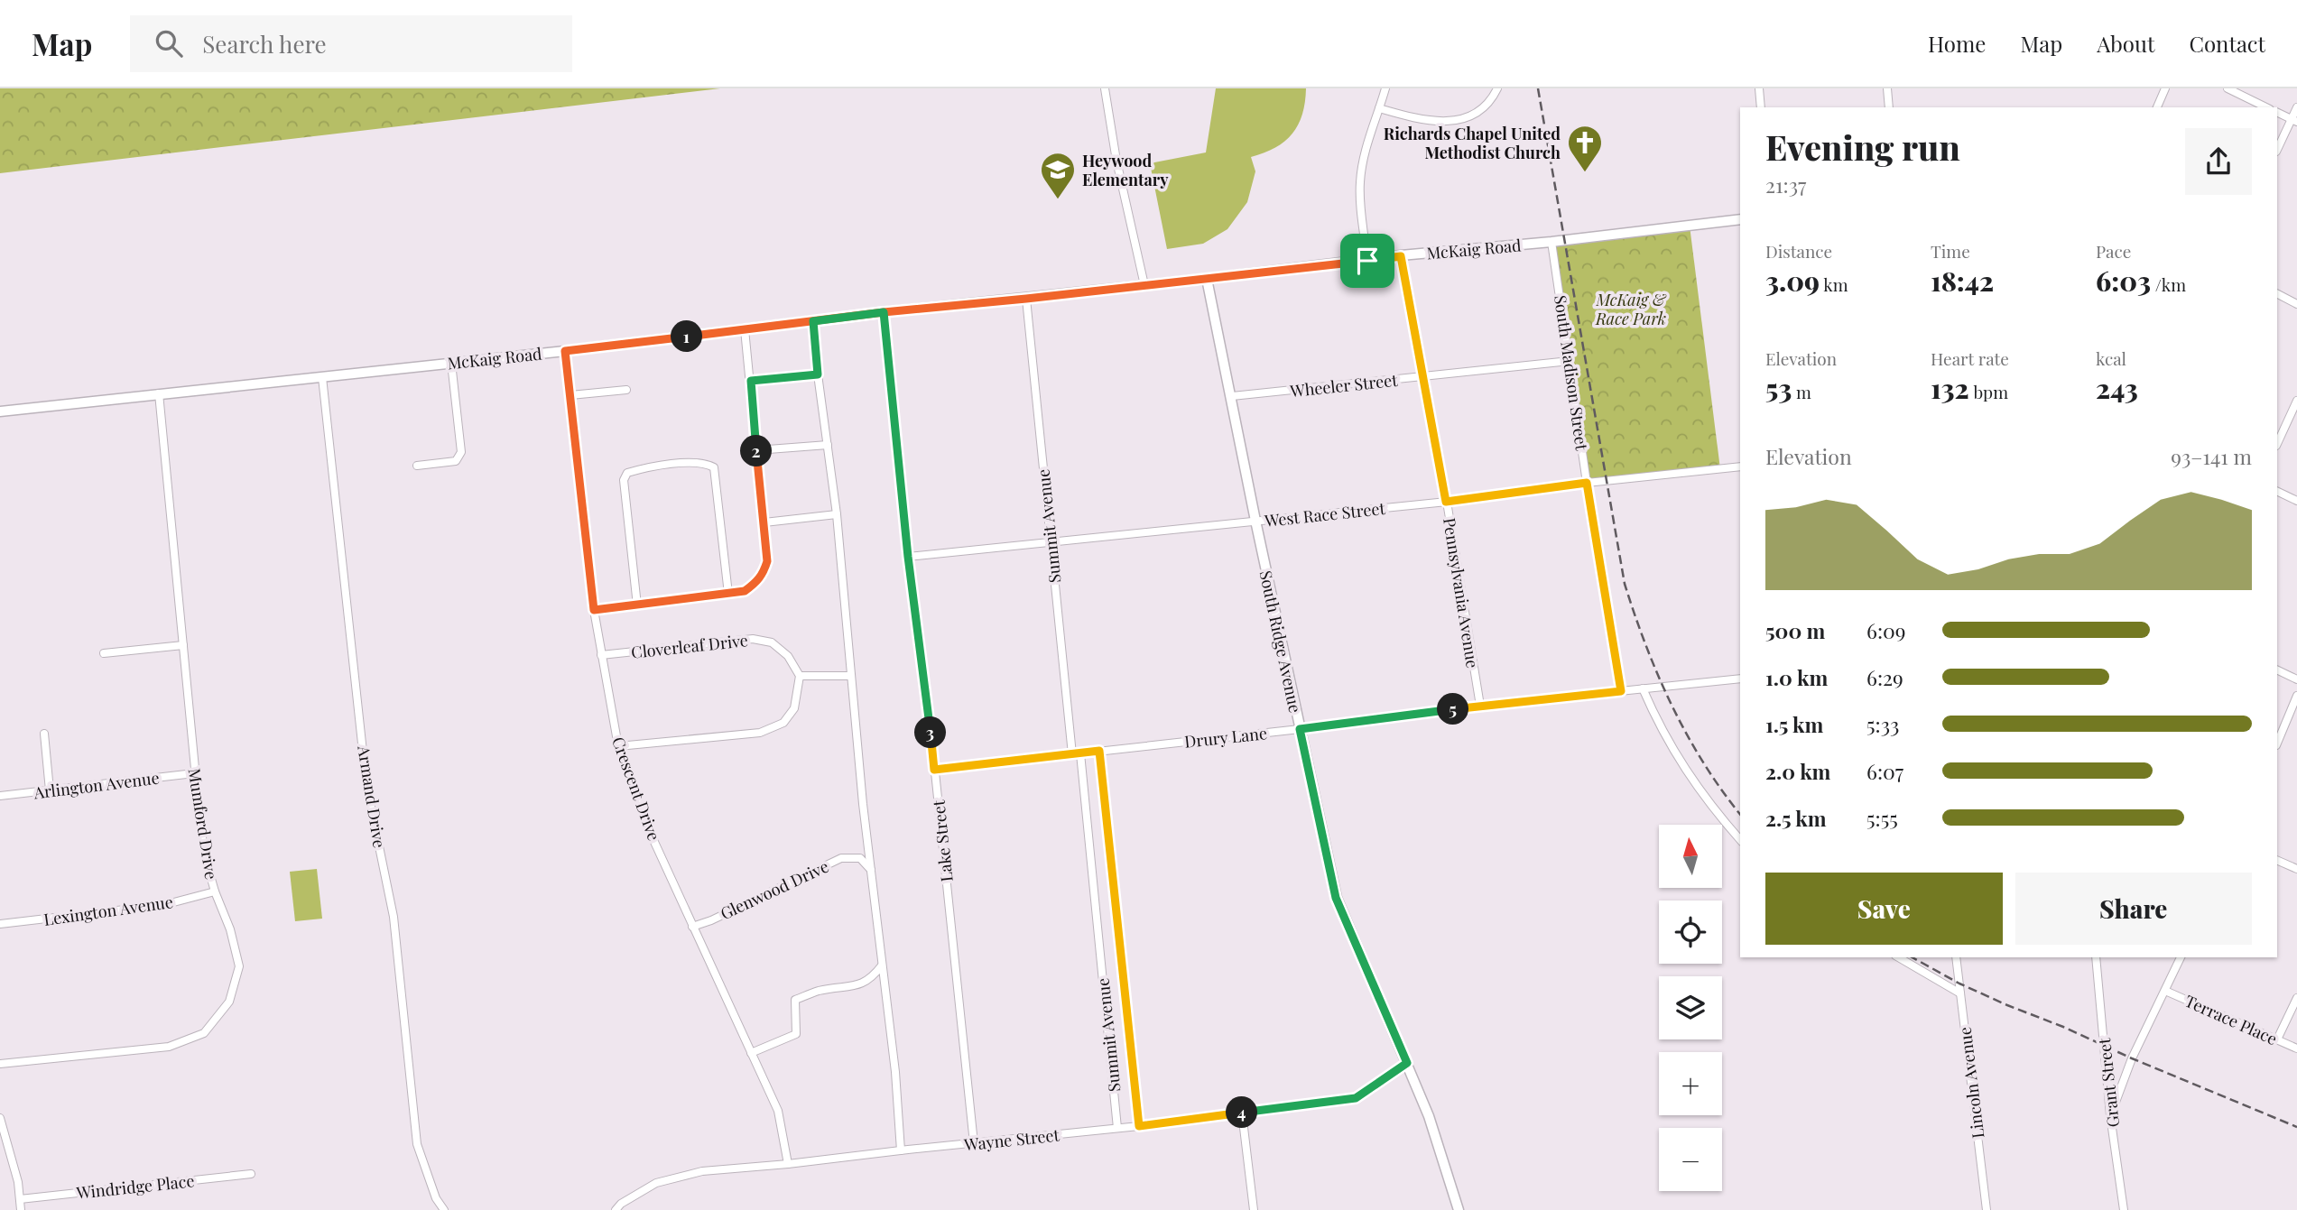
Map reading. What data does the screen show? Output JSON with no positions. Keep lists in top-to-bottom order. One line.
{"streets":{"street":["McKaig Road","South Madison Street","Wheeler Street","West Race Street","Summit Avenue","Pennsylvania Avenue","South Ridge Avenue","Cloverleaf Drive","Drury Lane","Arlington Avenue","Crescent Drive","Armand Drive","Mumford Drive","Lake Street","Glenwood Drive","Lexington Avenue","Terrace Place","Lincoln Avenue","Grant Street","Wayne Street","Windridge Place"]},"crossings":[["McKaig Road","South Madison Street"],["McKaig Road","Summit Avenue"],["McKaig Road","Pennsylvania Avenue"],["McKaig Road","South Ridge Avenue"],["McKaig Road","Crescent Drive"],["McKaig Road","Armand Drive"],["McKaig Road","Mumford Drive"],["McKaig Road","Lake Street"],["South Madison Street","Wheeler Street"],["South Madison Street","West Race Street"],["South Madison Street","Drury Lane"],["Wheeler Street","Pennsylvania Avenue"],["Wheeler Street","South Ridge Avenue"],["West Race Street","Summit Avenue"],["West Race Street","Pennsylvania Avenue"],["West Race Street","South Ridge Avenue"],["West Race Street","Lake Street"],["Summit Avenue","Drury Lane"],["Summit Avenue","Wayne Street"],["Pennsylvania Avenue","Drury Lane"],["South Ridge Avenue","Drury Lane"],["South Ridge Avenue","Wayne Street"],["Cloverleaf Drive","Crescent Drive"],["Drury Lane","Lake Street"],["Arlington Avenue","Mumford Drive"],["Crescent Drive","Glenwood Drive"],["Crescent Drive","Wayne Street"],["Mumford Drive","Lexington Avenue"],["Lake Street","Wayne Street"]],"parks":["McKaig & Race Park"],"places":{"church":["Richards Chapel United Methodist Church"],"school or university":["Heywood Elementary"]},"north":"top","page":{"header":"Map","search":"Search here","nav":["Home","Map","About","Contact"],"heading":["Evening run","21:37"],"stats":[["Distance","3.09 km"],["Time","18:42"],["Pace","6:03 /km"],["Elevation","53 m"],["Heart rate","132 bpm"],["kcal","243"]],"pins":["1","2","5","3","4"],"chart":["Elevation","93–141 m"],"list":[{"name":"500 m","note":"6:09"},{"name":"1.0 km","note":"6:29"},{"name":"1.5 km","note":"5:33"},{"name":"2.0 km","note":"6:07"},{"name":"2.5 km","note":"5:55"}],"map_buttons":["+","−"],"buttons":["Save","Share"]}}
